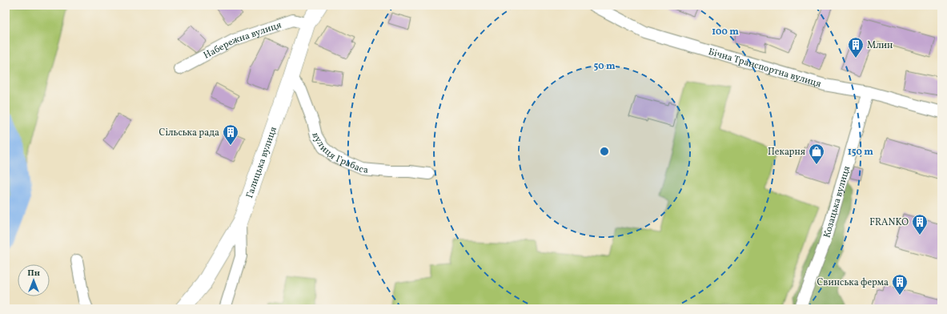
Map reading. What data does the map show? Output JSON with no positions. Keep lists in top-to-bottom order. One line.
{"streets":{"main road":["Галицька вулиця"],"street":["Набережна вулиця","Бічна Транспортна вулиця","вулиця Грабаса","Козацька вулиця"]},"crossings":[["Набережна вулиця","Галицька вулиця"],["Бічна Транспортна вулиця","Козацька вулиця"],["вулиця Грабаса","Галицька вулиця"]],"places":{"building":["Млин","Сільська рада","FRANKO","Свинська ферма"],"shop":["Пекарня"]},"north":"top","rings":["100 m","50 m","150 m"]}
